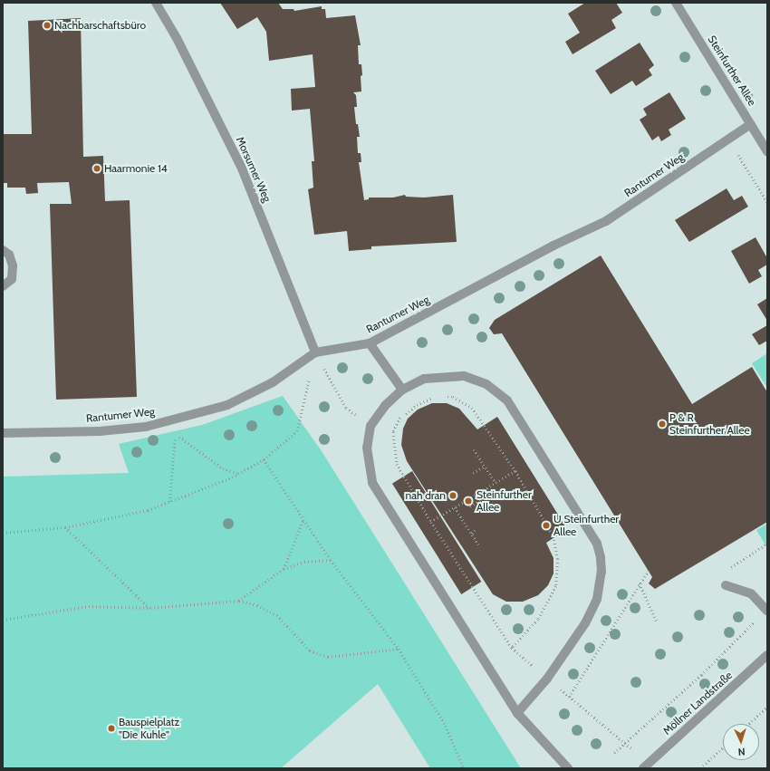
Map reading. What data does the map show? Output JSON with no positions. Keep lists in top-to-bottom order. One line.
{"streets":{"street":["Steinfurther Allee","Morsumer Weg","Rantumer Weg","Möllner Landstraße"]},"crossings":[["Steinfurther Allee","Rantumer Weg"],["Morsumer Weg","Rantumer Weg"]],"places":["Nachbarschaftsbüro","Haarmonie 14","P & R Steinfurther Allee","nah dran","Steinfurther Allee","U Steinfurther Allee","Bauspielplatz \"Die Kuhle\""],"north":"bottom"}
